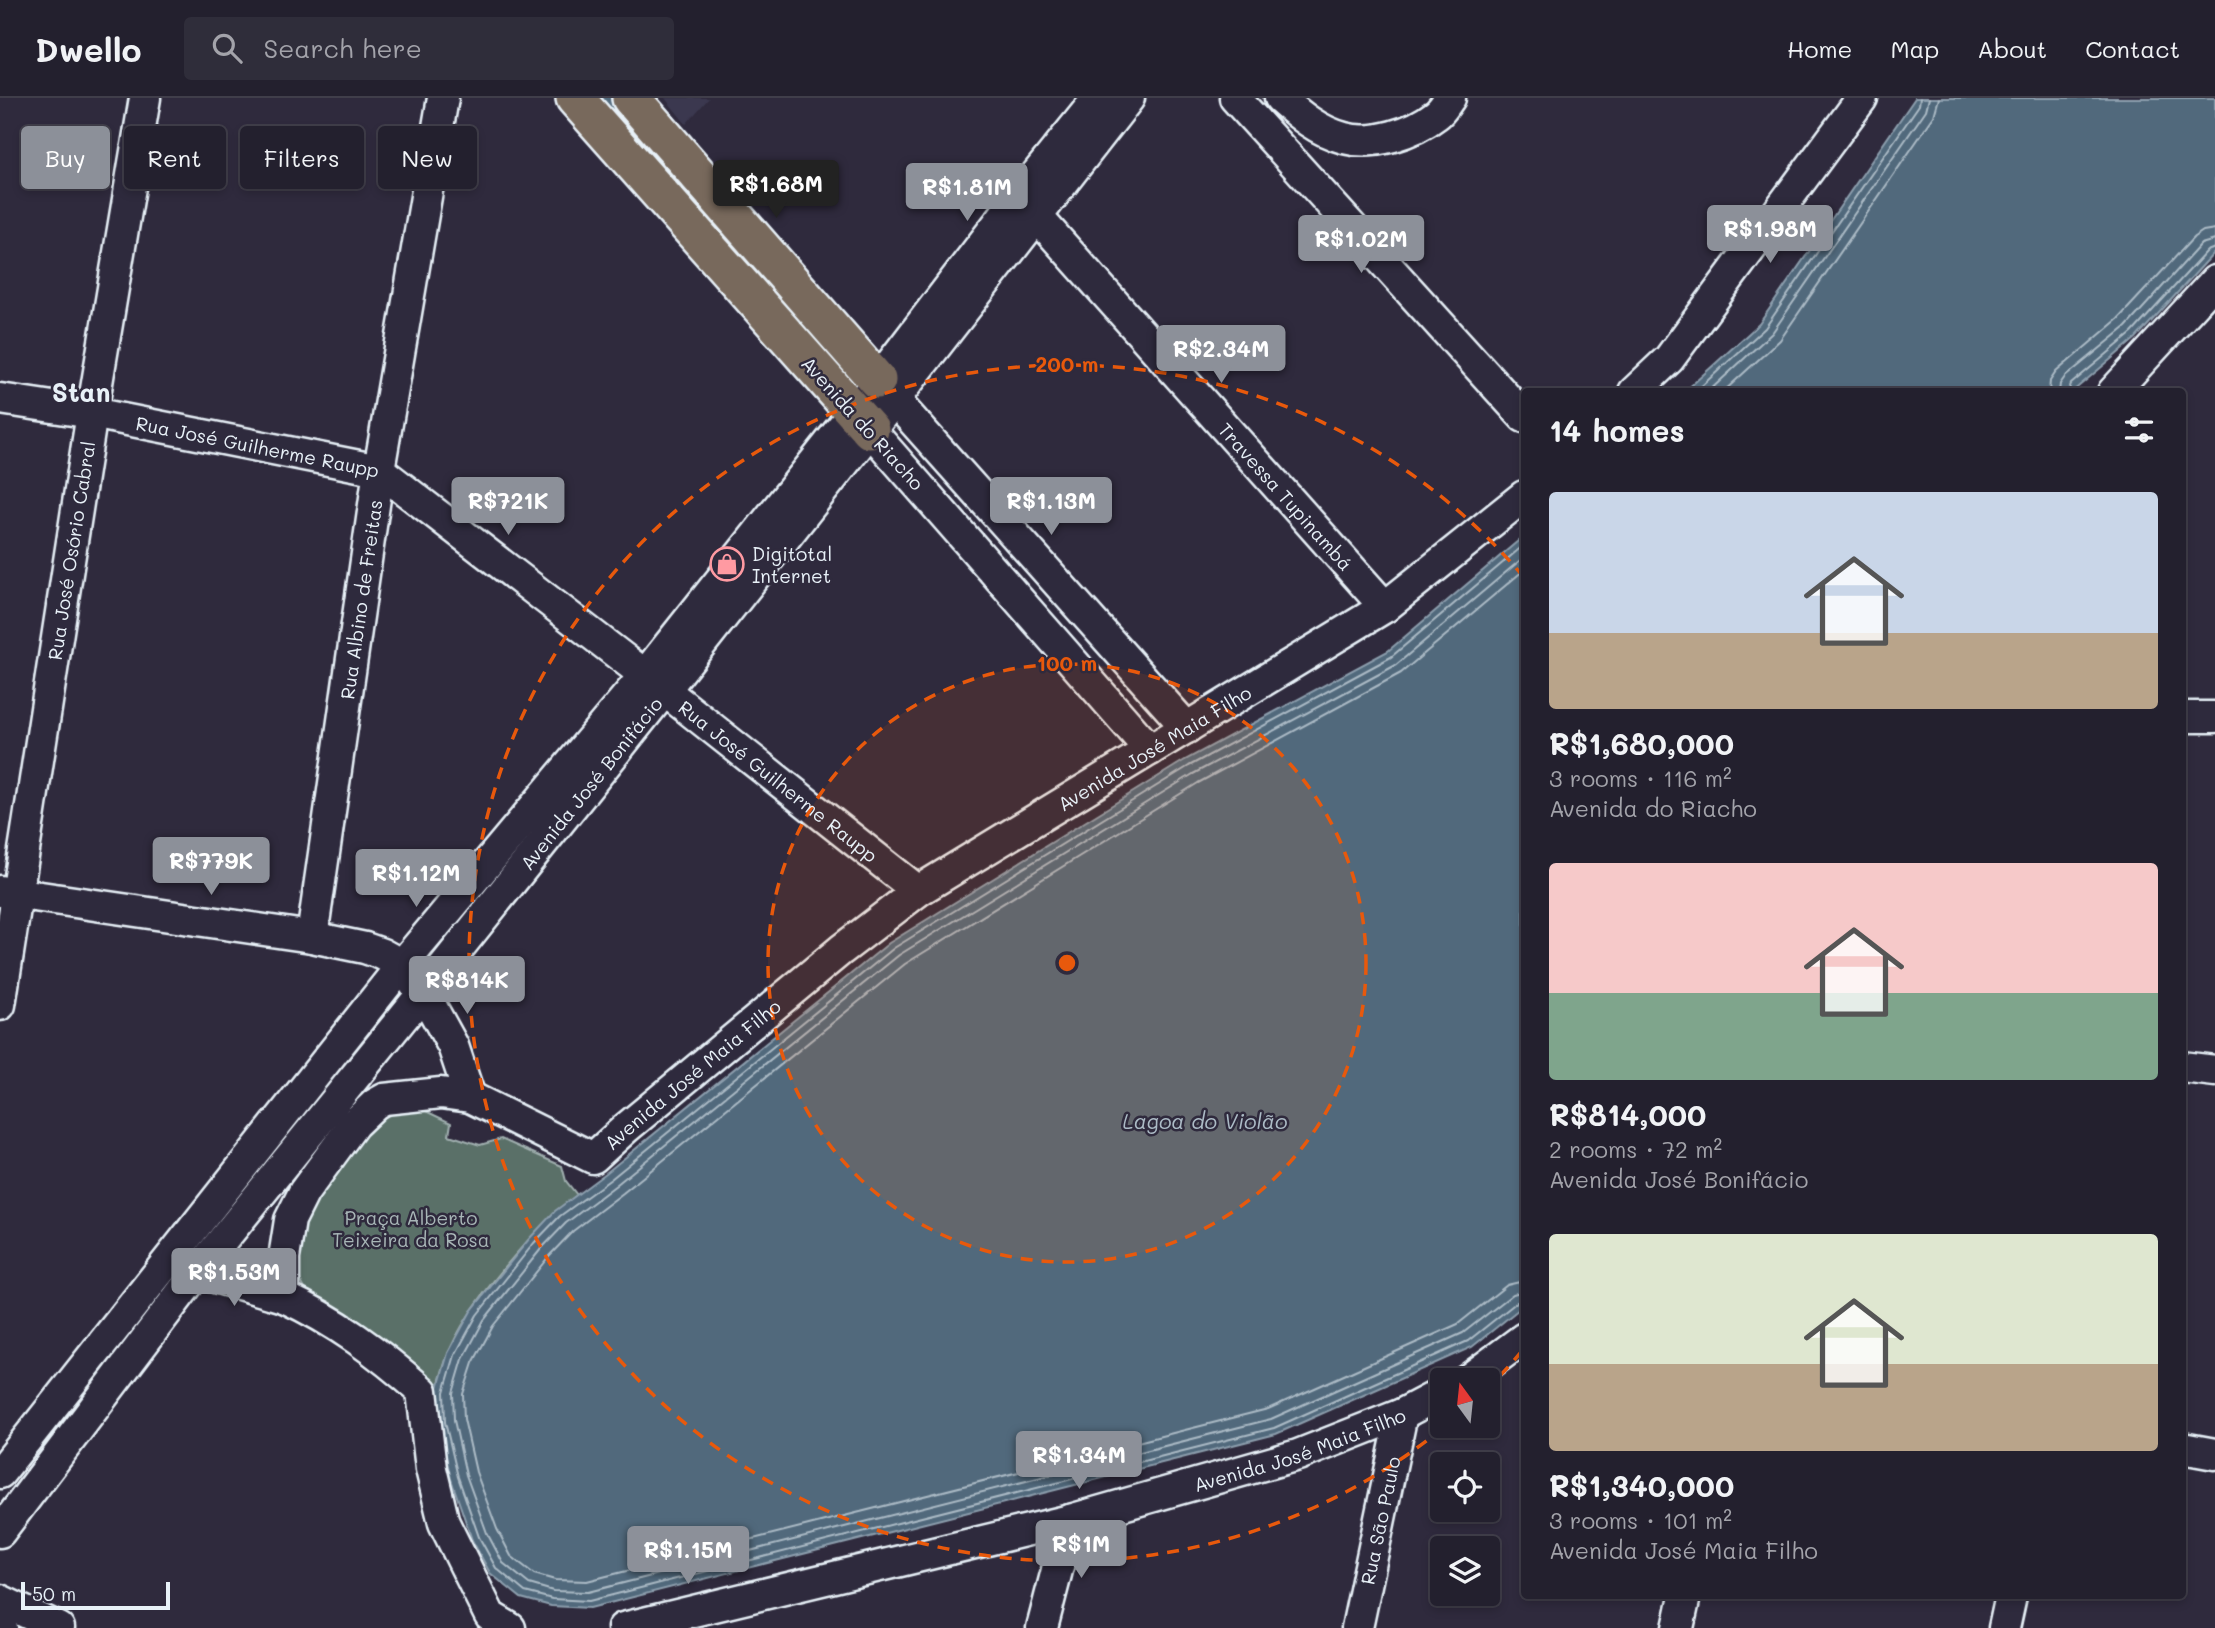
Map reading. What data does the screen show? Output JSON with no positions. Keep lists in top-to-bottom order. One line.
{"streets":{"main road":["Avenida do Riacho"],"street":["Rua José Guilherme Raupp","Travessa Tupinambá","Rua José Osório Cabral","Rua Albino de Freitas","Avenida José Maia Filho","Avenida José Bonifácio","Rua São Paulo"]},"crossings":[["Avenida do Riacho","Avenida José Maia Filho"],["Avenida do Riacho","Avenida José Bonifácio"],["Rua José Guilherme Raupp","Rua José Osório Cabral"],["Rua José Guilherme Raupp","Rua Albino de Freitas"],["Rua José Guilherme Raupp","Avenida José Maia Filho"],["Rua José Guilherme Raupp","Avenida José Bonifácio"],["Travessa Tupinambá","Avenida José Maia Filho"],["Travessa Tupinambá","Avenida José Bonifácio"],["Avenida José Maia Filho","Rua São Paulo"]],"districts":["Stan"],"water":["Lagoa do Violão"],"parks":["Praça Alberto Teixeira da Rosa"],"places":{"shop":["Digitotal Internet"]},"scale_bar":"50 m","north":"top","page":{"header":"Dwello","search":"Search here","nav":["Home","Map","About","Contact"],"chip":["Buy","Rent","Filters","New"],"price":["R$1.68M","R$1.81M","R$1.98M","R$1.02M","R$2.34M","R$721K","R$1.13M","R$779K","R$1.12M","R$814K","R$1.53M","R$1.34M","R$1M","R$1.15M"],"heading":"14 homes","list":[{"name":"R$1,680,000","note":"3 rooms · 116 m² · Avenida do Riacho"},{"name":"R$814,000","note":"2 rooms · 72 m² · Avenida José Bonifácio"},{"name":"R$1,340,000","note":"3 rooms · 101 m² · Avenida José Maia Filho"}],"scale":"50 m"},"rings":["200 m","100 m"]}
